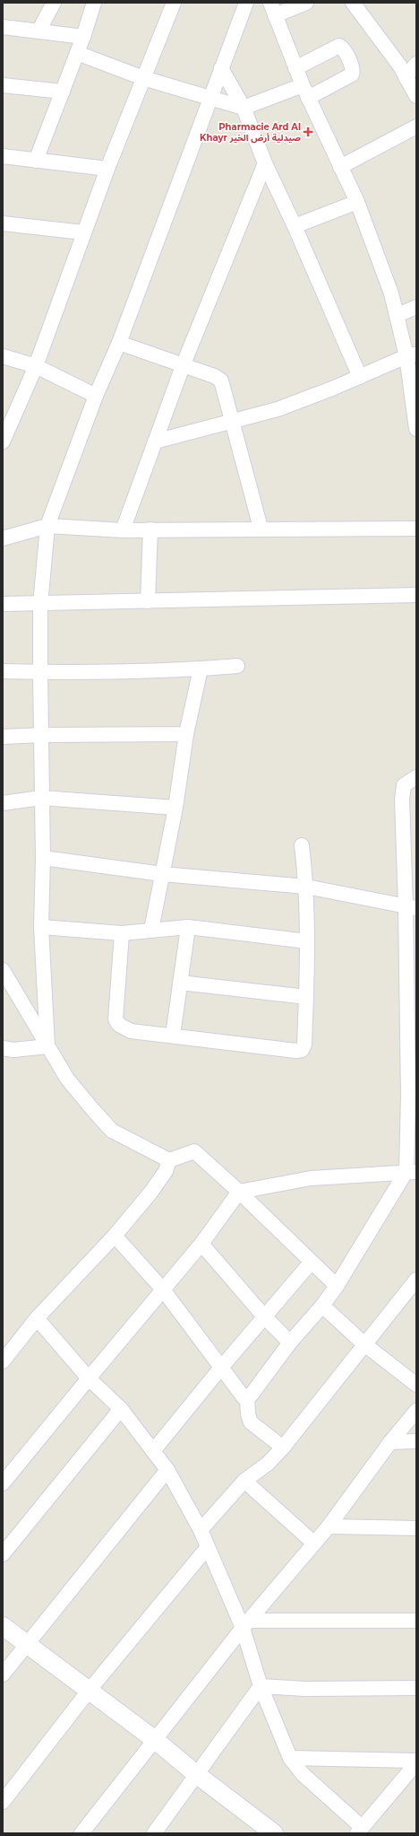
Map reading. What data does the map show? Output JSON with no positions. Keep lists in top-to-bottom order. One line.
{"places":{"health":["Pharmacie Ard Al Khayr صيدلية أرض الخير"]}}
